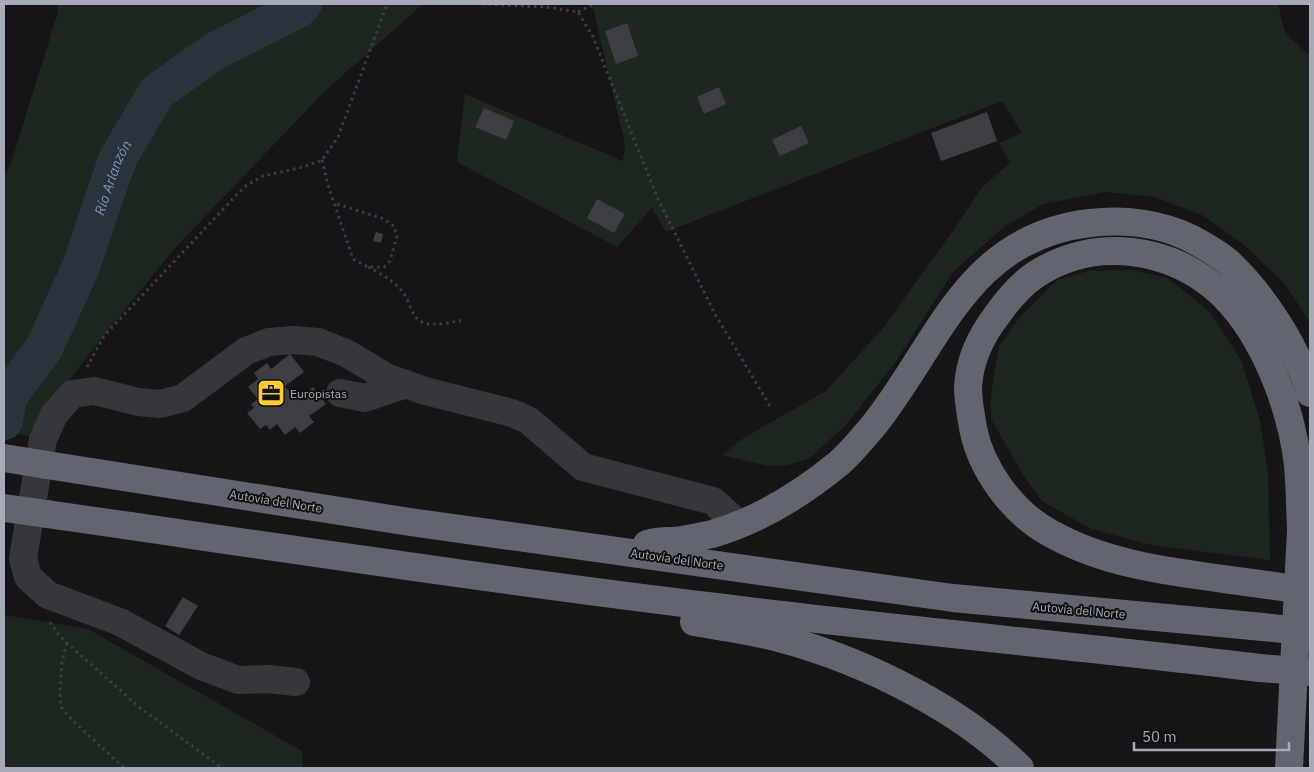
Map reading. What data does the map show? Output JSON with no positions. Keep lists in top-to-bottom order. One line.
{"streets":{"highway":["Autovía del Norte"]},"water":["Río Arlanzón"],"places":{"office":["Europistas"]},"scale_bar":"50 m"}
